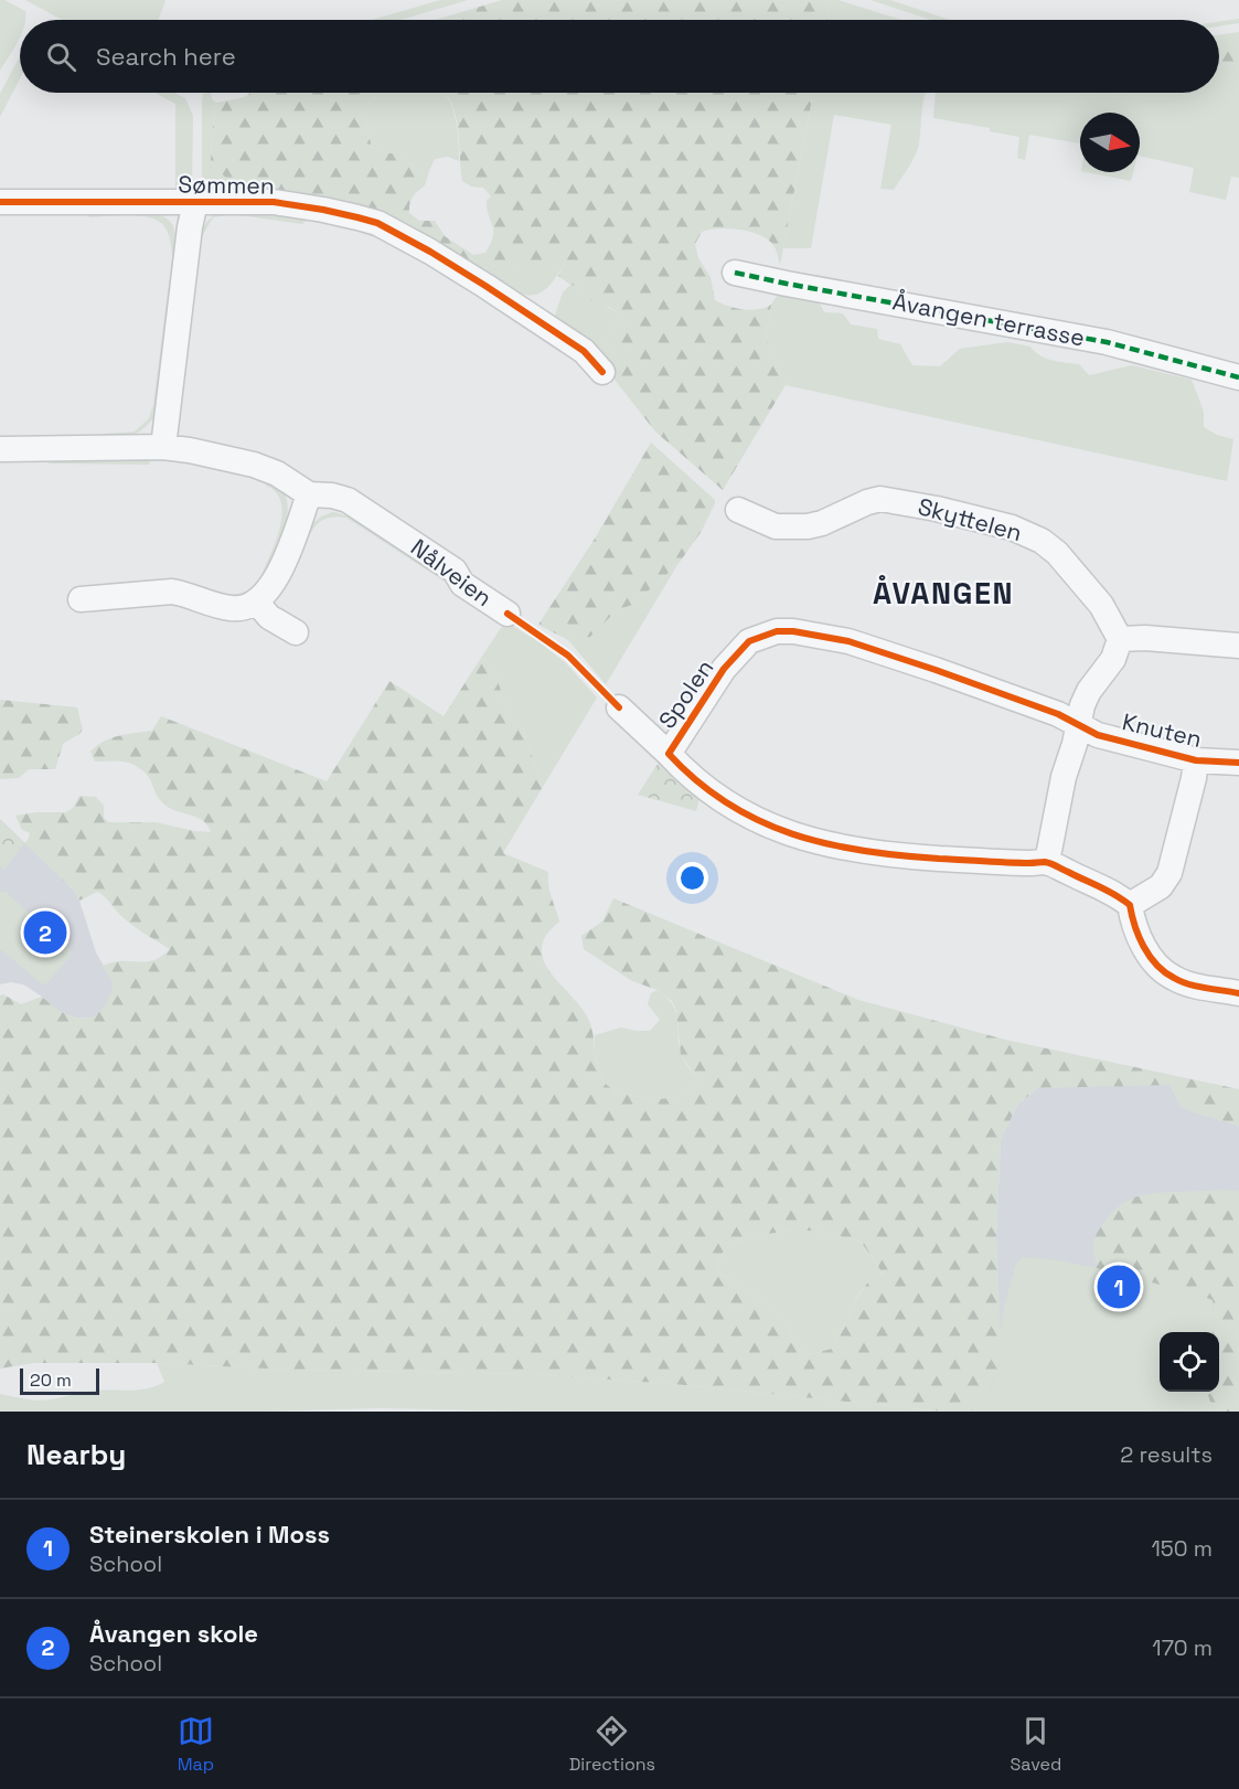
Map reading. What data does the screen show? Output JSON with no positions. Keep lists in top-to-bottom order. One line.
{"streets":{"street":["Sømmen","Åvangen terrasse","Skyttelen","Nålveien","Spolen","Knuten"]},"crossings":[["Sømmen","Nålveien"],["Spolen","Knuten"]],"districts":["ÅVANGEN"],"scale_bar":"20 m","north":"right","page":{"search":"Search here","pins":["2","1"],"scale":"20 m","heading":["Nearby","2 results"],"list":[{"mark":"1","name":"Steinerskolen i Moss","note":"School","value":"150 m"},{"mark":"2","name":"Åvangen skole","note":"School","value":"170 m"}],"nav":["Map","Directions","Saved"]}}
